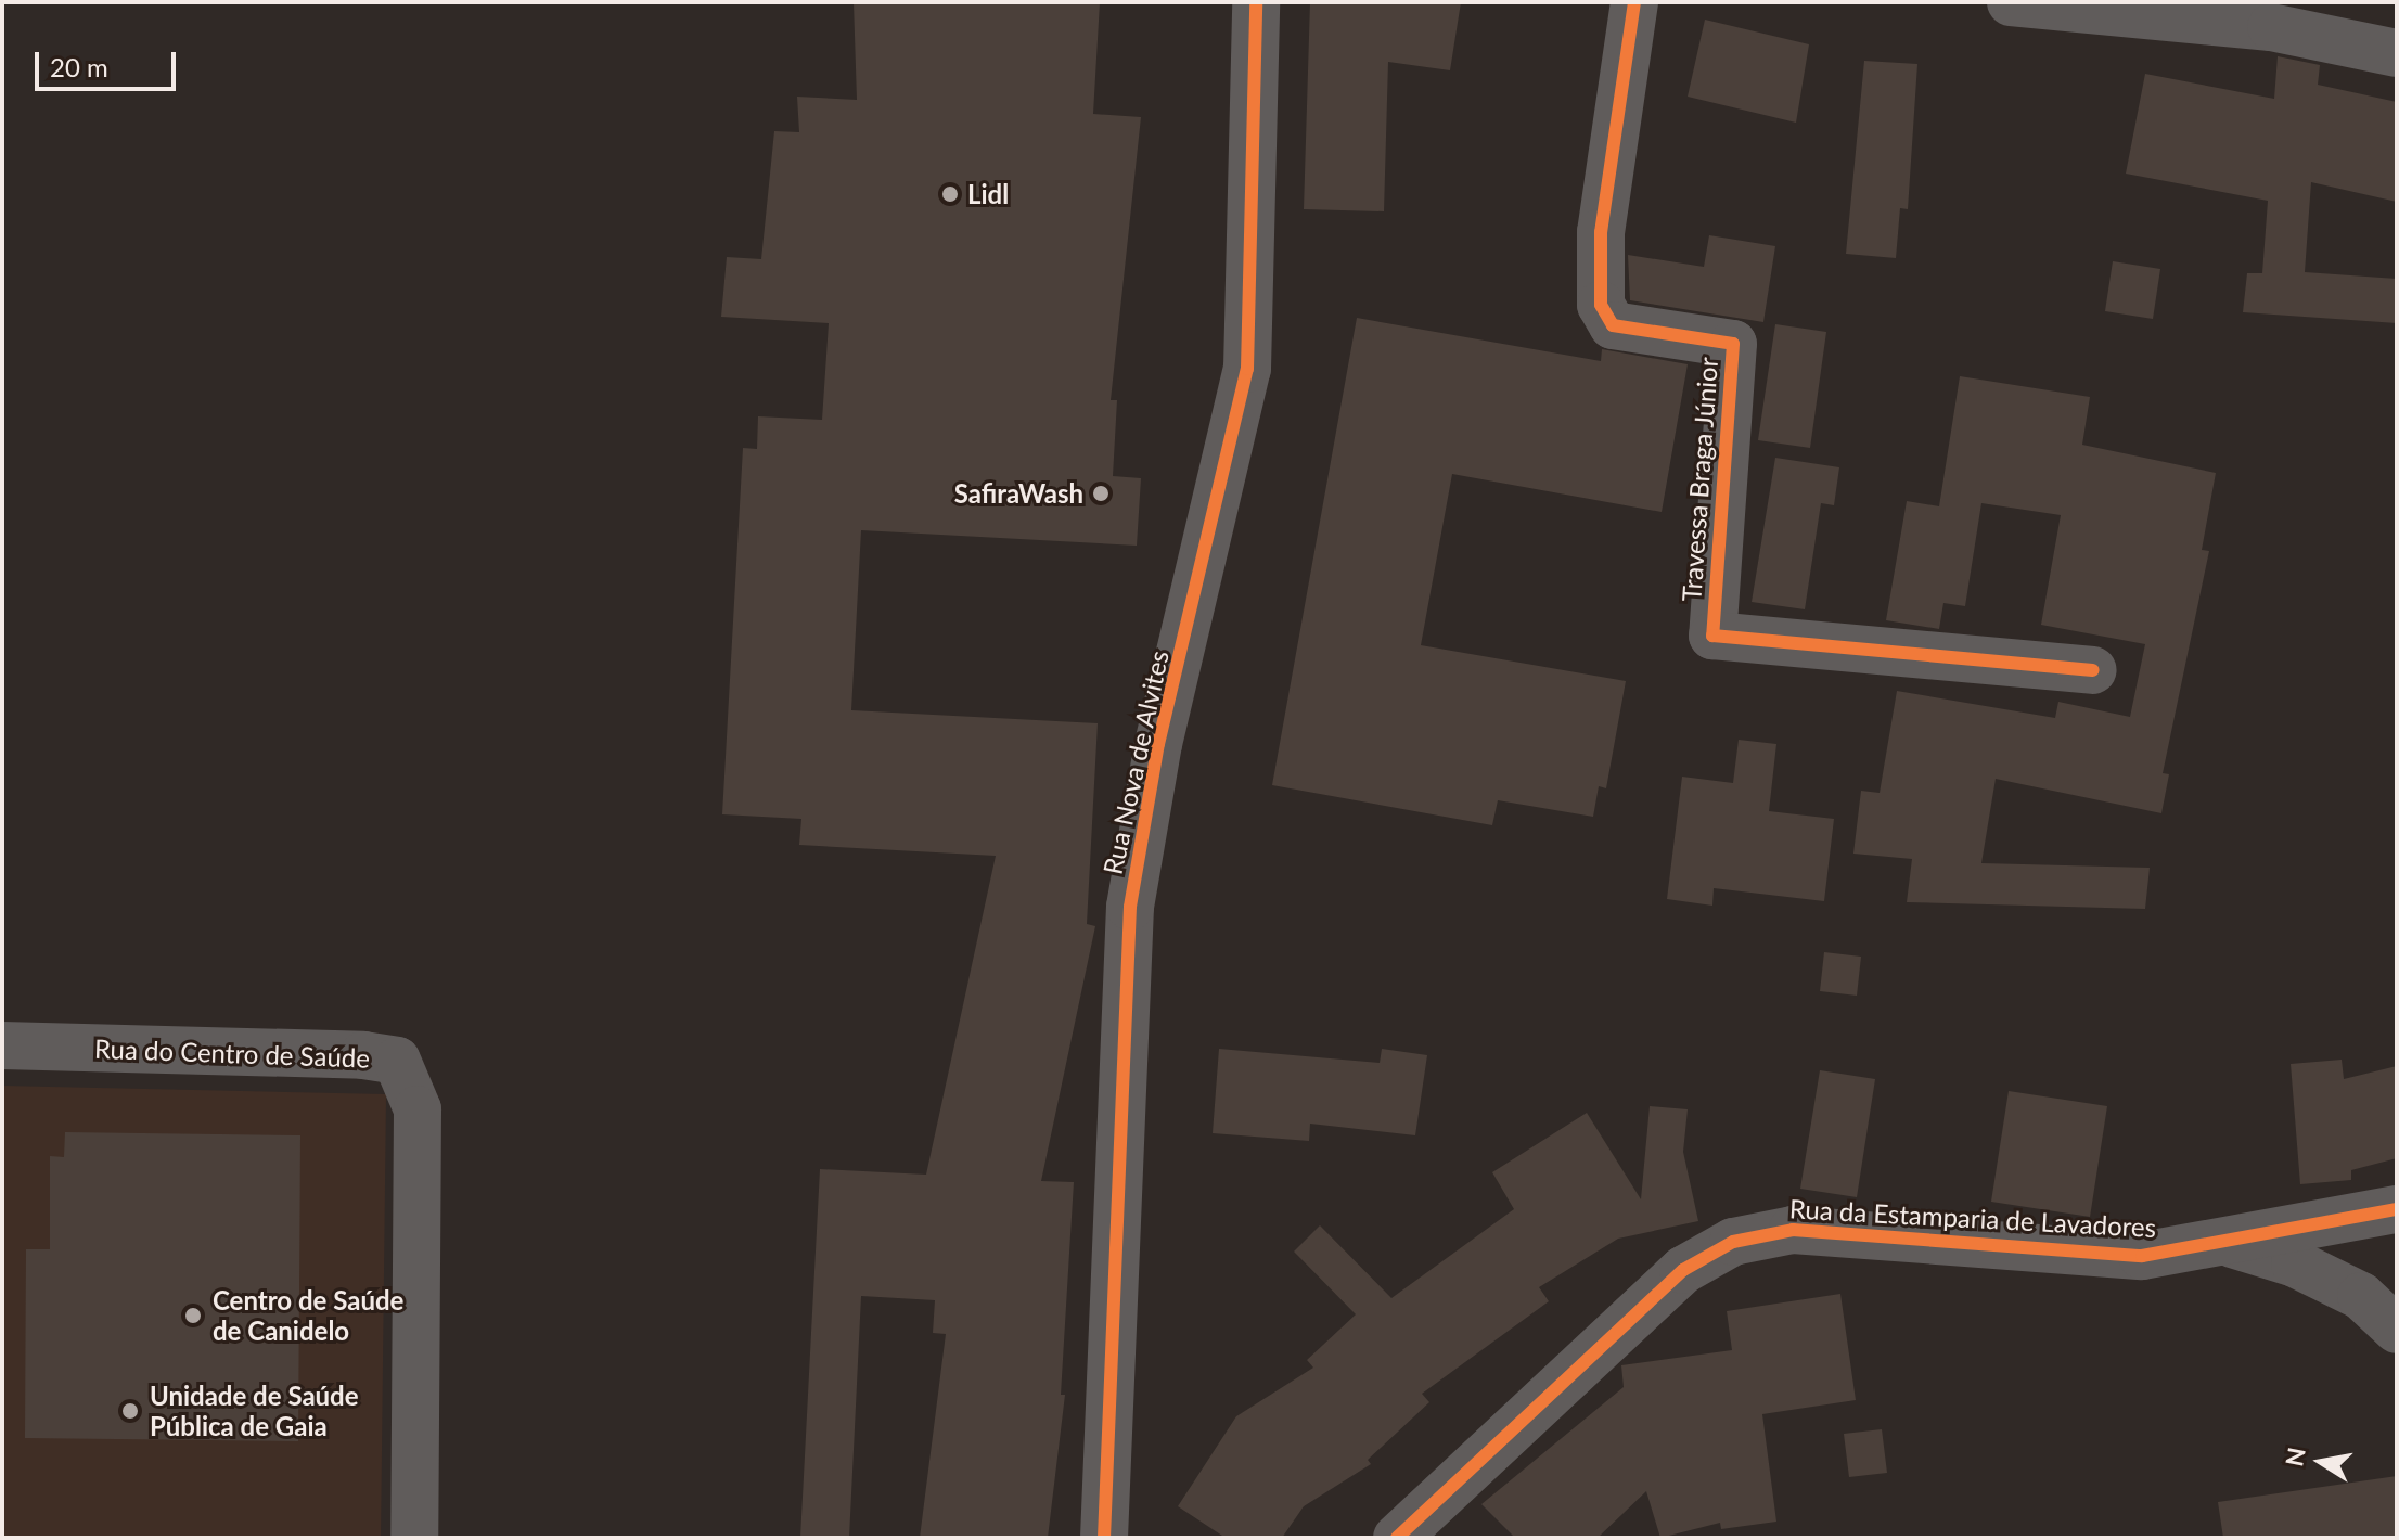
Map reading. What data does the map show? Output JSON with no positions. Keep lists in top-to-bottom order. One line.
{"streets":{"street":["Travessa Braga Júnior","Rua Nova de Alvites","Rua do Centro de Saúde","Rua da Estamparia de Lavadores"]},"places":["Lidl","SafiraWash","Centro de Saúde de Canidelo","Unidade de Saúde Pública de Gaia"],"scale_bar":"20 m","north":"left"}
